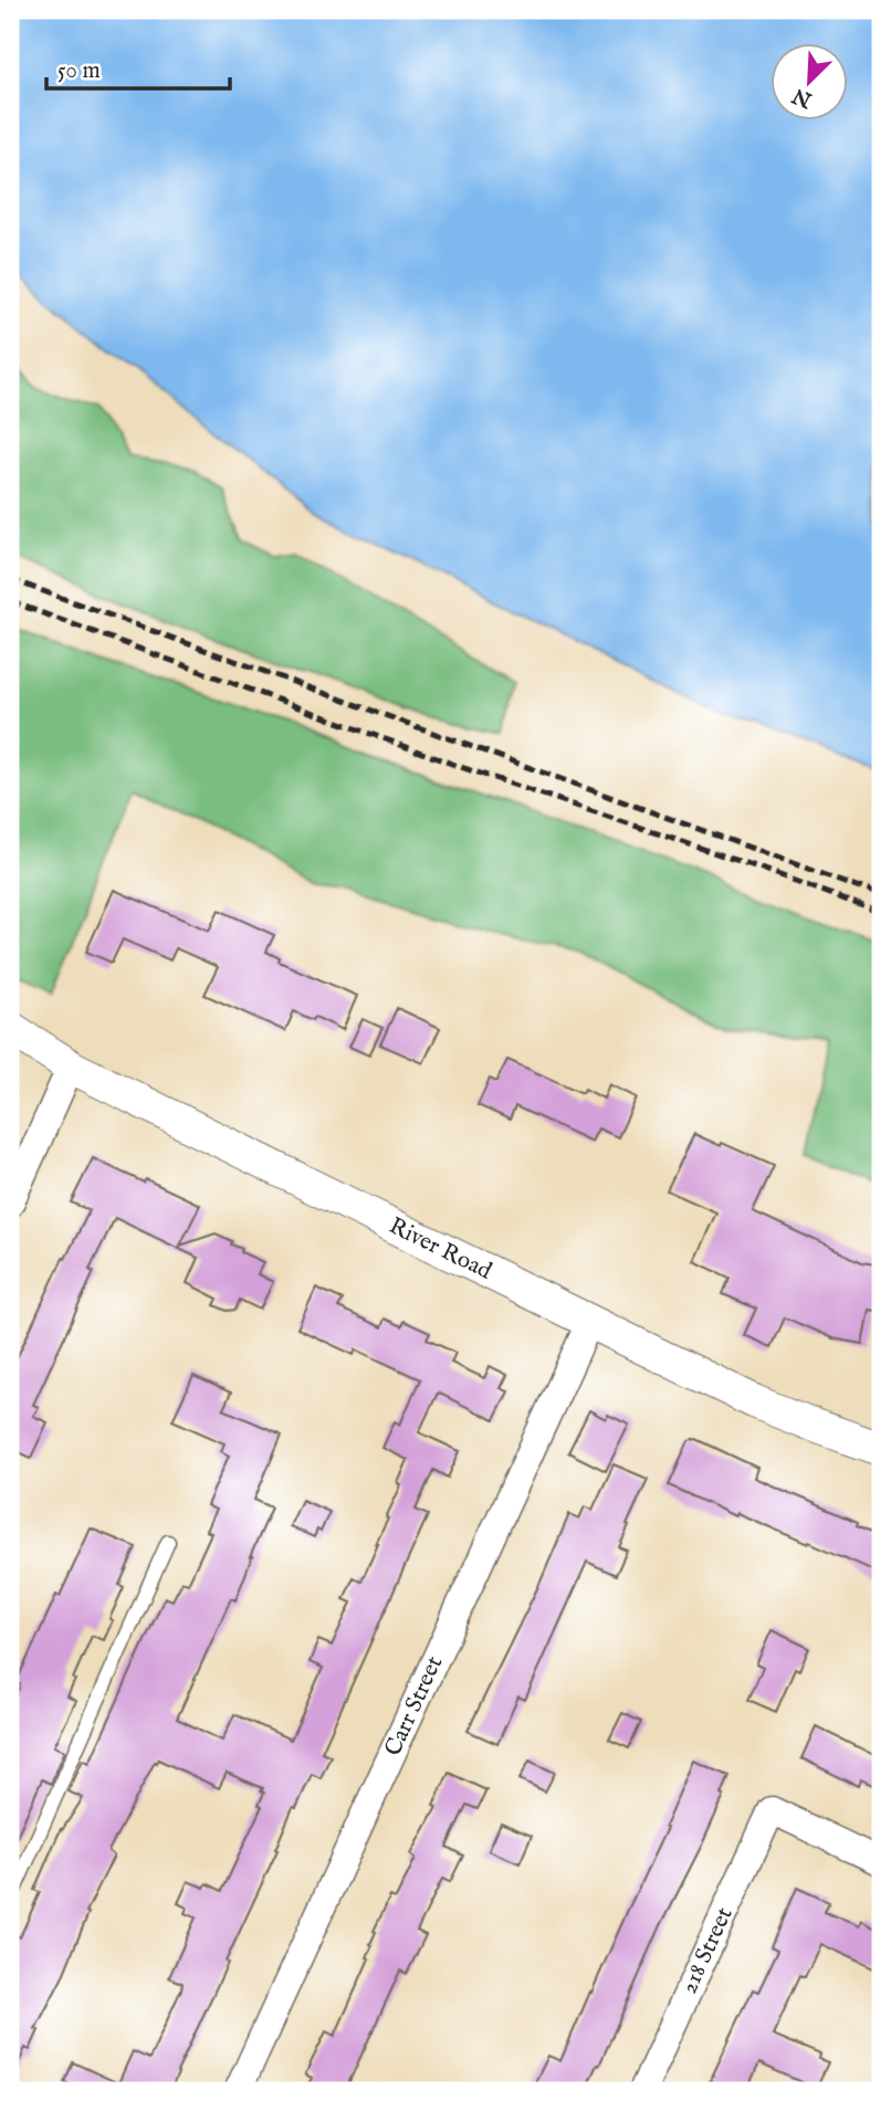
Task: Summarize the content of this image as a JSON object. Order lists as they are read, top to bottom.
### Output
{
  "streets": {
    "street": ["River Road", "Carr Street", "218 Street"]
  },
  "crossings": [
    ["River Road", "Carr Street"]
  ],
  "scale_bar": "50 m",
  "north": "bottom left"
}
